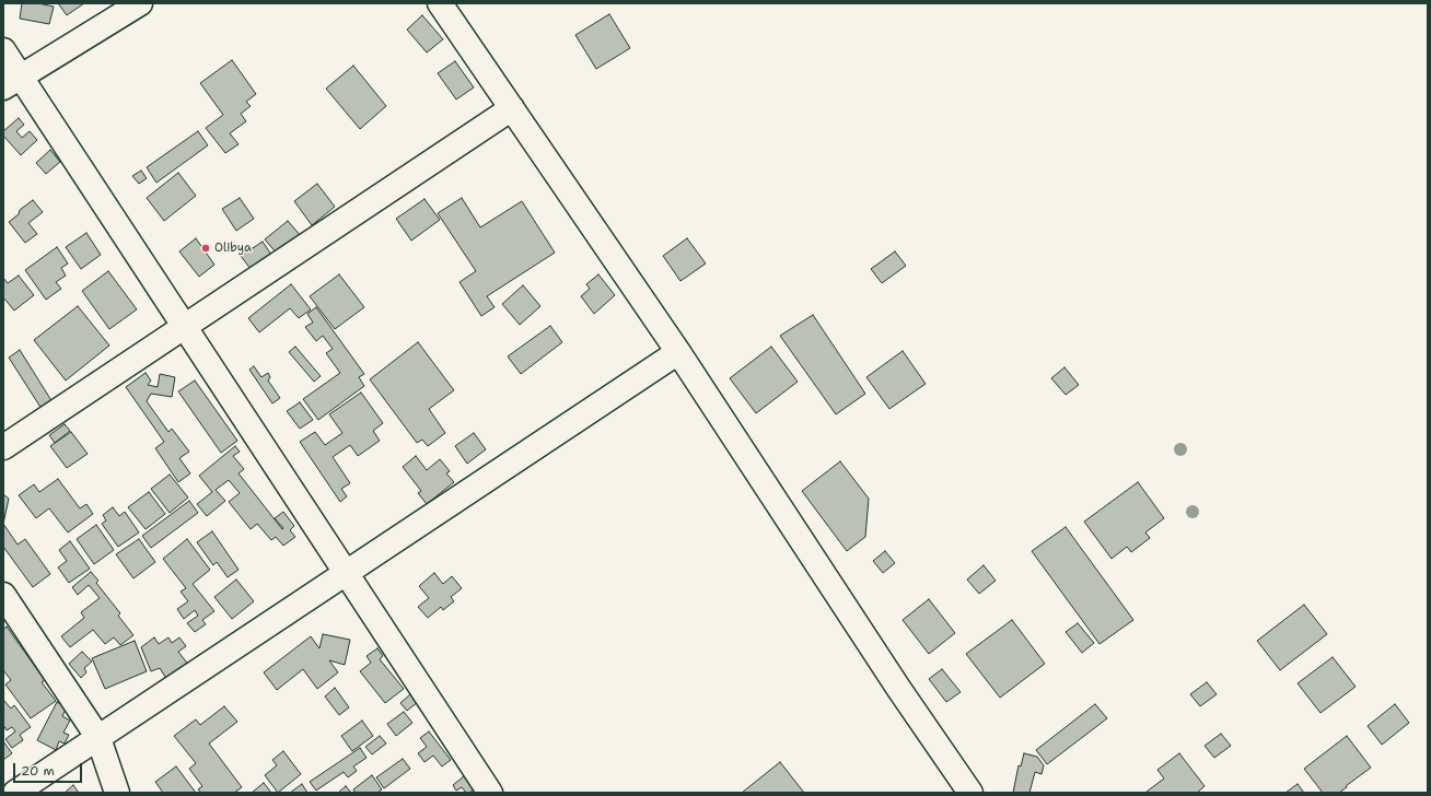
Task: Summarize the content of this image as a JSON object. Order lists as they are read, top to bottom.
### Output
{
  "places": ["Olibya"],
  "scale_bar": "20 m"
}
